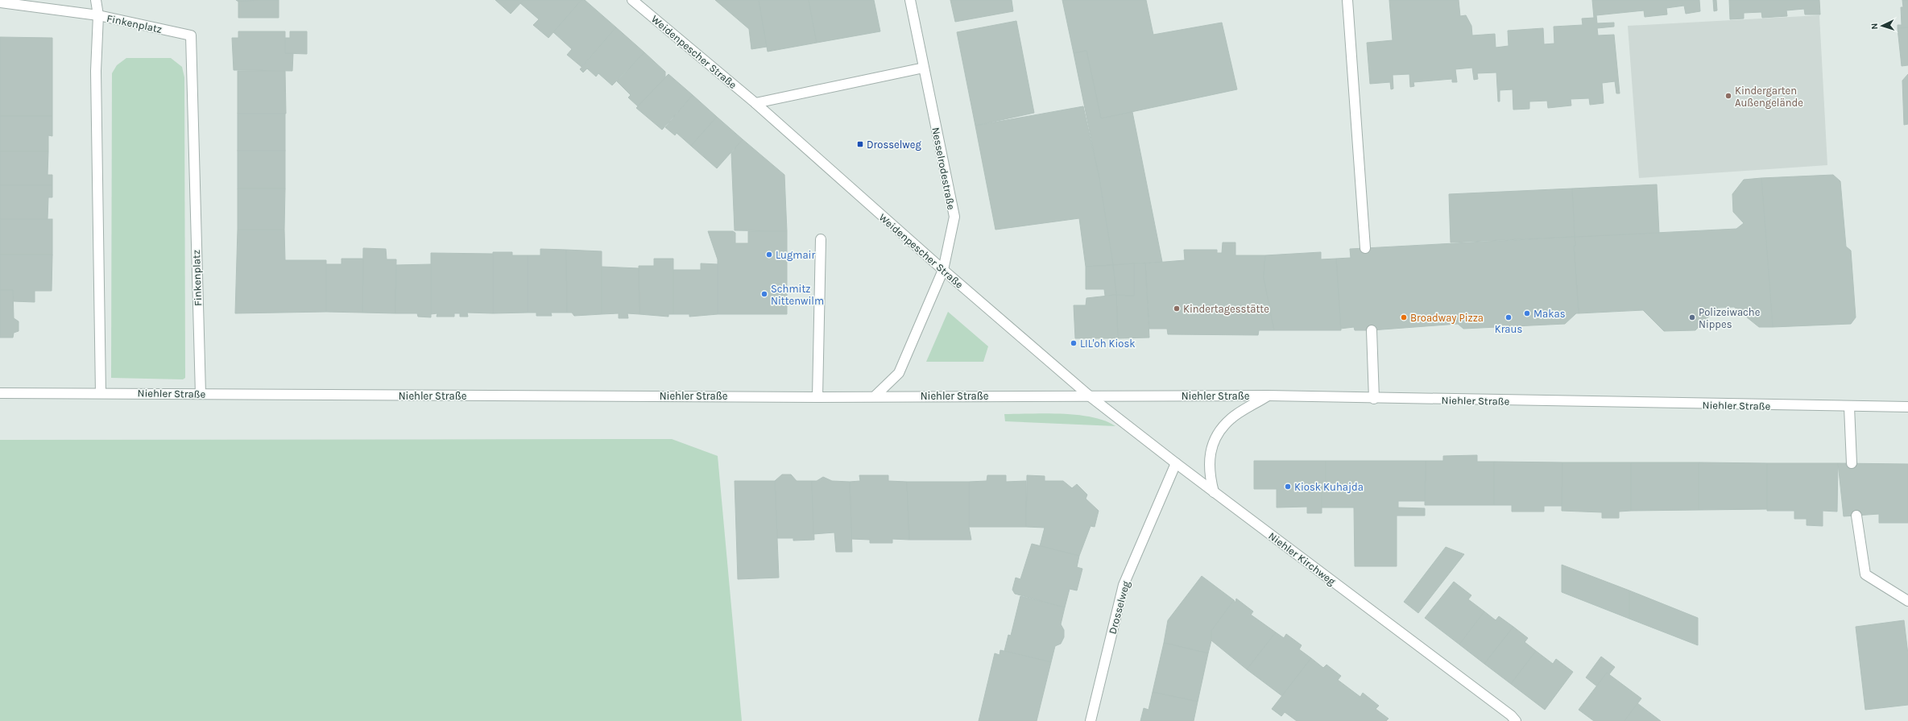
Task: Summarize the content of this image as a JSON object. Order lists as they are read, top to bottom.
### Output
{
  "streets": {
    "street": [
      "Finkenplatz",
      "Weidenpescher Straße",
      "Nesselrodestraße",
      "Niehler Straße",
      "Niehler Kirchweg",
      "Drosselweg"
    ]
  },
  "crossings": [
    ["Finkenplatz", "Niehler Straße"],
    ["Weidenpescher Straße", "Nesselrodestraße"],
    ["Weidenpescher Straße", "Niehler Straße"],
    ["Weidenpescher Straße", "Niehler Kirchweg"],
    ["Nesselrodestraße", "Niehler Straße"],
    ["Niehler Straße", "Niehler Kirchweg"],
    ["Niehler Kirchweg", "Drosselweg"]
  ],
  "places": {
    "other": [
      "Kindergarten Außengelände",
      "Lugmair",
      "Schmitz Nittenwilm",
      "Kindertagesstätte",
      "Makas",
      "Broadway Pizza",
      "Kraus",
      "Polizeiwache Nippes",
      "LIL'oh Kiosk",
      "Kiosk Kuhajda"
    ],
    "transit": ["Drosselweg"]
  },
  "north": "left"
}
